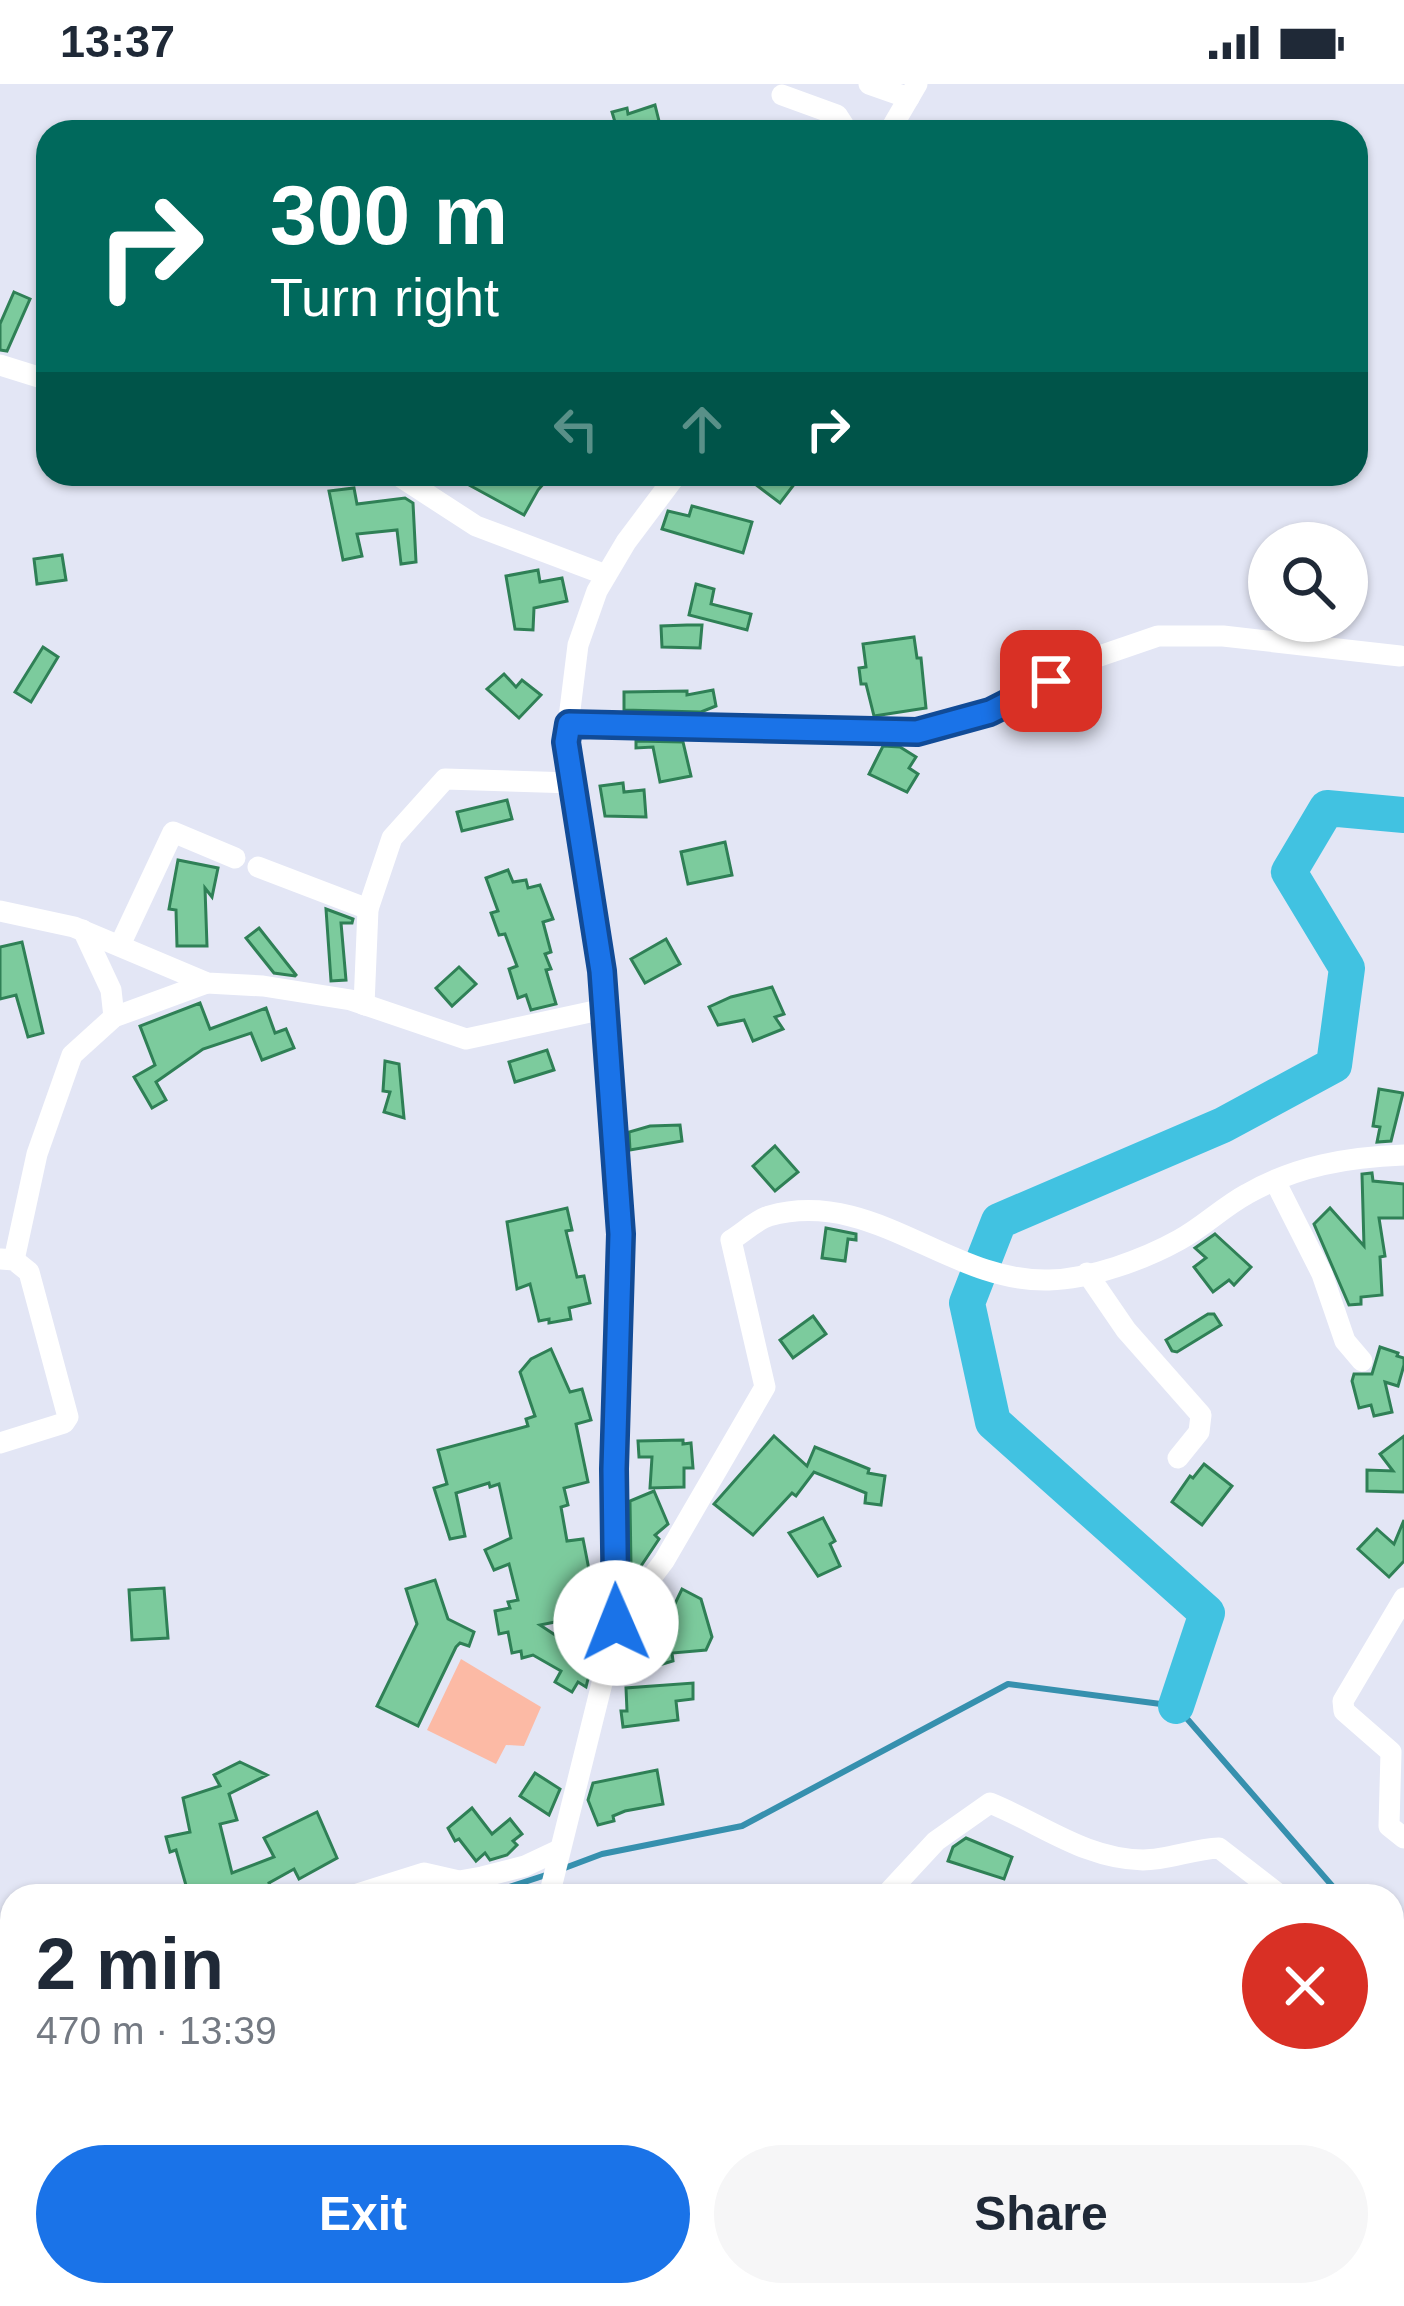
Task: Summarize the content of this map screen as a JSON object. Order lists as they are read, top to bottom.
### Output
{
  "page": {
    "status": "13:37",
    "turn": ["300 m", "Turn right"],
    "heading": ["2 min", "470 m · 13:39"],
    "buttons": ["Exit", "Share"]
  }
}
